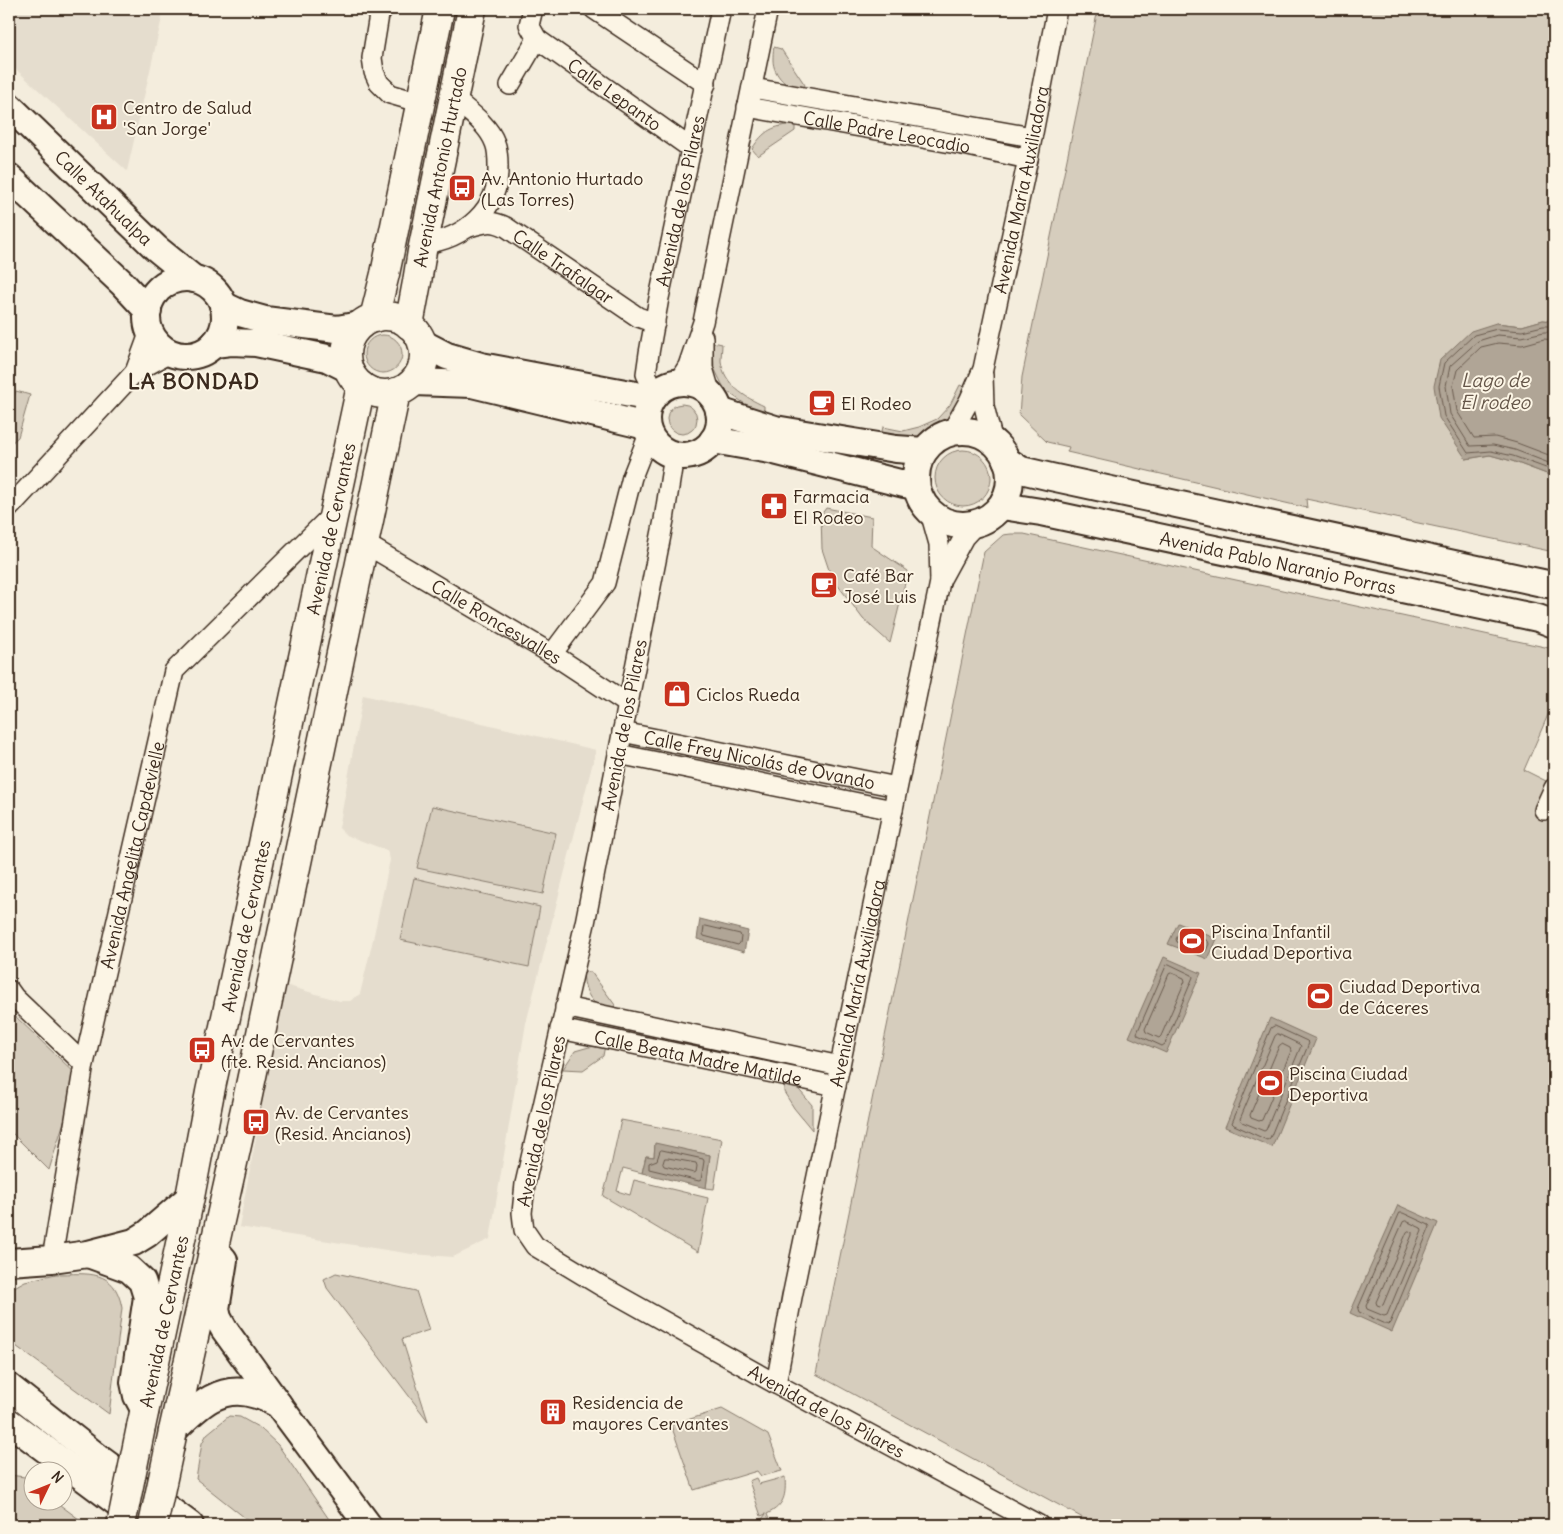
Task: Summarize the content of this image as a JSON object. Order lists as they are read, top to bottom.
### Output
{
  "streets": {
    "main road": [
      "Avenida Antonio Hurtado",
      "Calle Atahualpa",
      "Avenida de Cervantes",
      "Avenida Pablo Naranjo Porras"
    ],
    "street": [
      "Calle Lepanto",
      "Calle Padre Leocadio",
      "Avenida María Auxiliadora",
      "Avenida de los Pilares",
      "Calle Trafalgar",
      "Calle Roncesvalles",
      "Calle Frey Nicolás de Ovando",
      "Avenida Angelita Capdevielle",
      "Calle Beata Madre Matilde"
    ]
  },
  "crossings": [
    ["Calle Lepanto", "Avenida de los Pilares"],
    ["Calle Padre Leocadio", "Avenida María Auxiliadora"],
    ["Avenida Antonio Hurtado", "Avenida de Cervantes"],
    ["Avenida María Auxiliadora", "Avenida de los Pilares"],
    ["Avenida María Auxiliadora", "Avenida Pablo Naranjo Porras"],
    ["Avenida María Auxiliadora", "Calle Frey Nicolás de Ovando"],
    ["Avenida María Auxiliadora", "Calle Beata Madre Matilde"],
    ["Avenida de los Pilares", "Calle Trafalgar"],
    ["Avenida de los Pilares", "Calle Roncesvalles"],
    ["Avenida de los Pilares", "Calle Frey Nicolás de Ovando"],
    ["Avenida de los Pilares", "Calle Beata Madre Matilde"],
    ["Avenida de Cervantes", "Calle Roncesvalles"],
    ["Avenida de Cervantes", "Avenida Angelita Capdevielle"]
  ],
  "districts": ["LA BONDAD"],
  "water": ["Lago de El rodeo"],
  "places": {
    "hospital": ["Centro de Salud 'San Jorge'"],
    "bus stop": ["Av. Antonio Hurtado (Las Torres)", "Av. de Cervantes (fte. Resid. Ancianos)", "Av. de Cervantes (Resid. Ancianos)"],
    "cafe": ["El Rodeo", "Café Bar José Luis"],
    "pharmacy": ["Farmacia El Rodeo"],
    "shop": ["Ciclos Rueda"],
    "sports": ["Piscina Infantil Ciudad Deportiva", "Ciudad Deportiva de Cáceres", "Piscina Ciudad Deportiva"],
    "building": ["Residencia de mayores Cervantes"]
  },
  "north": "top right"
}
